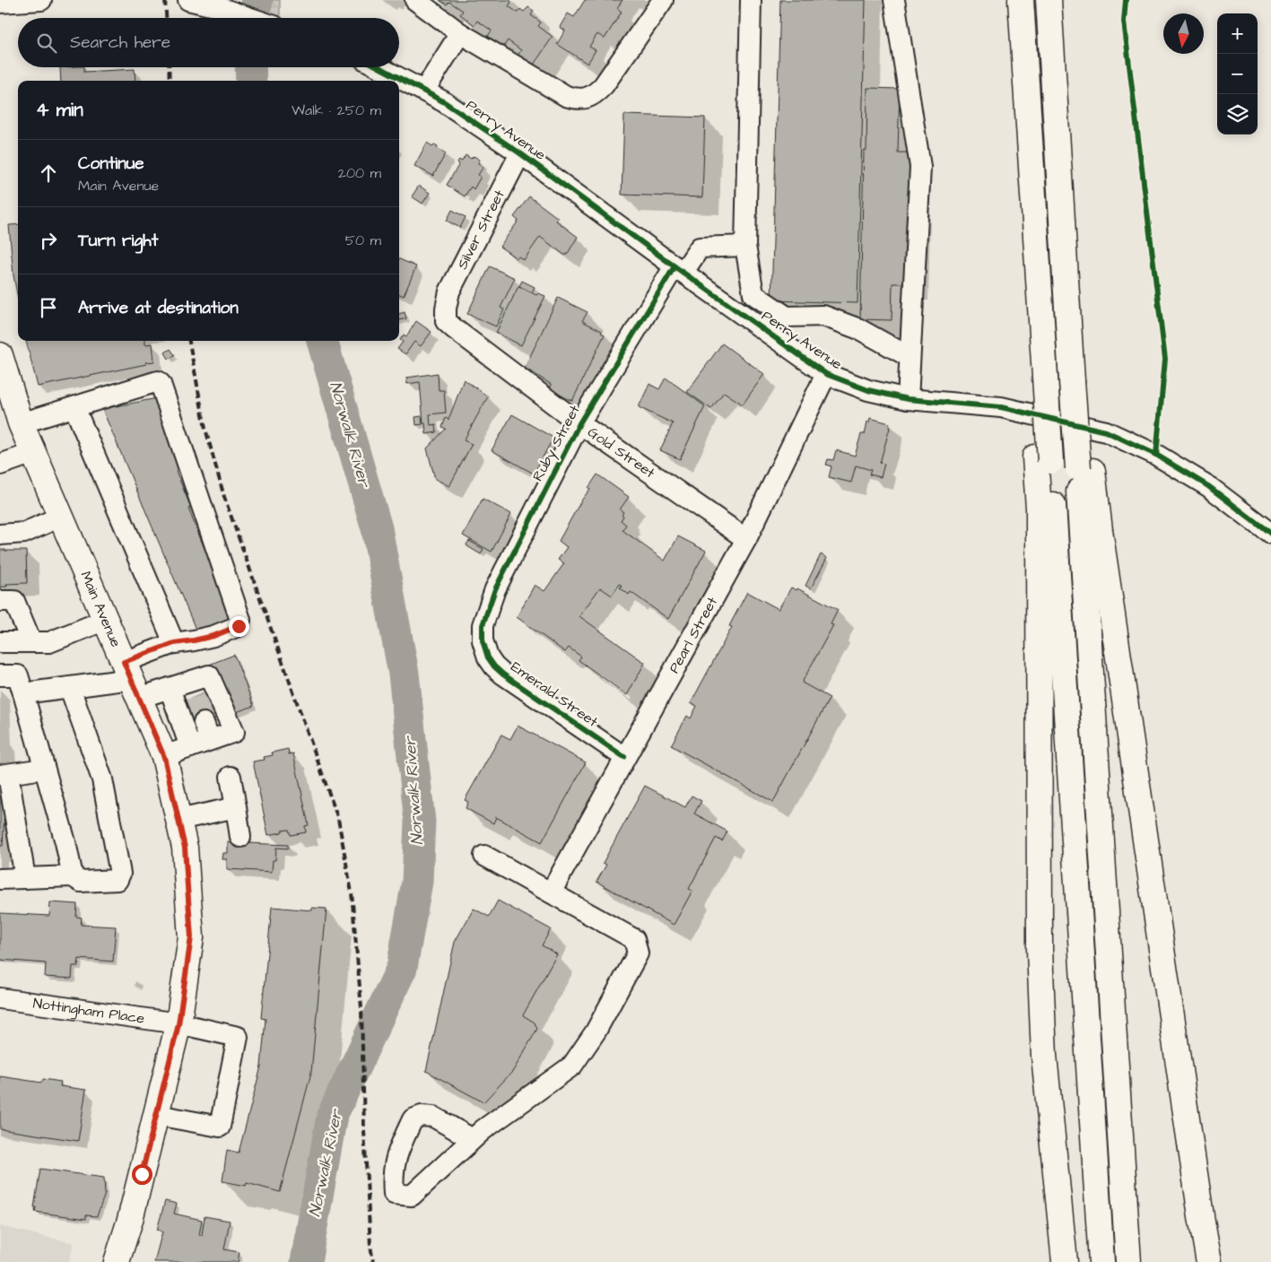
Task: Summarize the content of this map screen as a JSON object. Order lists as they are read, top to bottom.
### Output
{
  "streets": {
    "main road": ["Main Avenue"],
    "street": [
      "Perry Avenue",
      "Silver Street",
      "Ruby Street",
      "Gold Street",
      "Pearl Street",
      "Emerald Street",
      "Nottingham Place"
    ]
  },
  "crossings": [
    ["Perry Avenue", "Silver Street"],
    ["Perry Avenue", "Ruby Street"],
    ["Perry Avenue", "Pearl Street"],
    ["Silver Street", "Gold Street"],
    ["Ruby Street", "Gold Street"],
    ["Ruby Street", "Emerald Street"],
    ["Gold Street", "Pearl Street"],
    ["Main Avenue", "Nottingham Place"],
    ["Pearl Street", "Emerald Street"]
  ],
  "water": ["Norwalk River"],
  "north": "bottom",
  "page": {
    "map_buttons": ["+", "−"],
    "search": "Search here",
    "heading": ["4 min", "Walk · 250 m"],
    "list": [
      ["Continue", "Main Avenue", "200 m"],
      ["Turn right", "50 m"],
      "Arrive at destination"
    ]
  }
}
